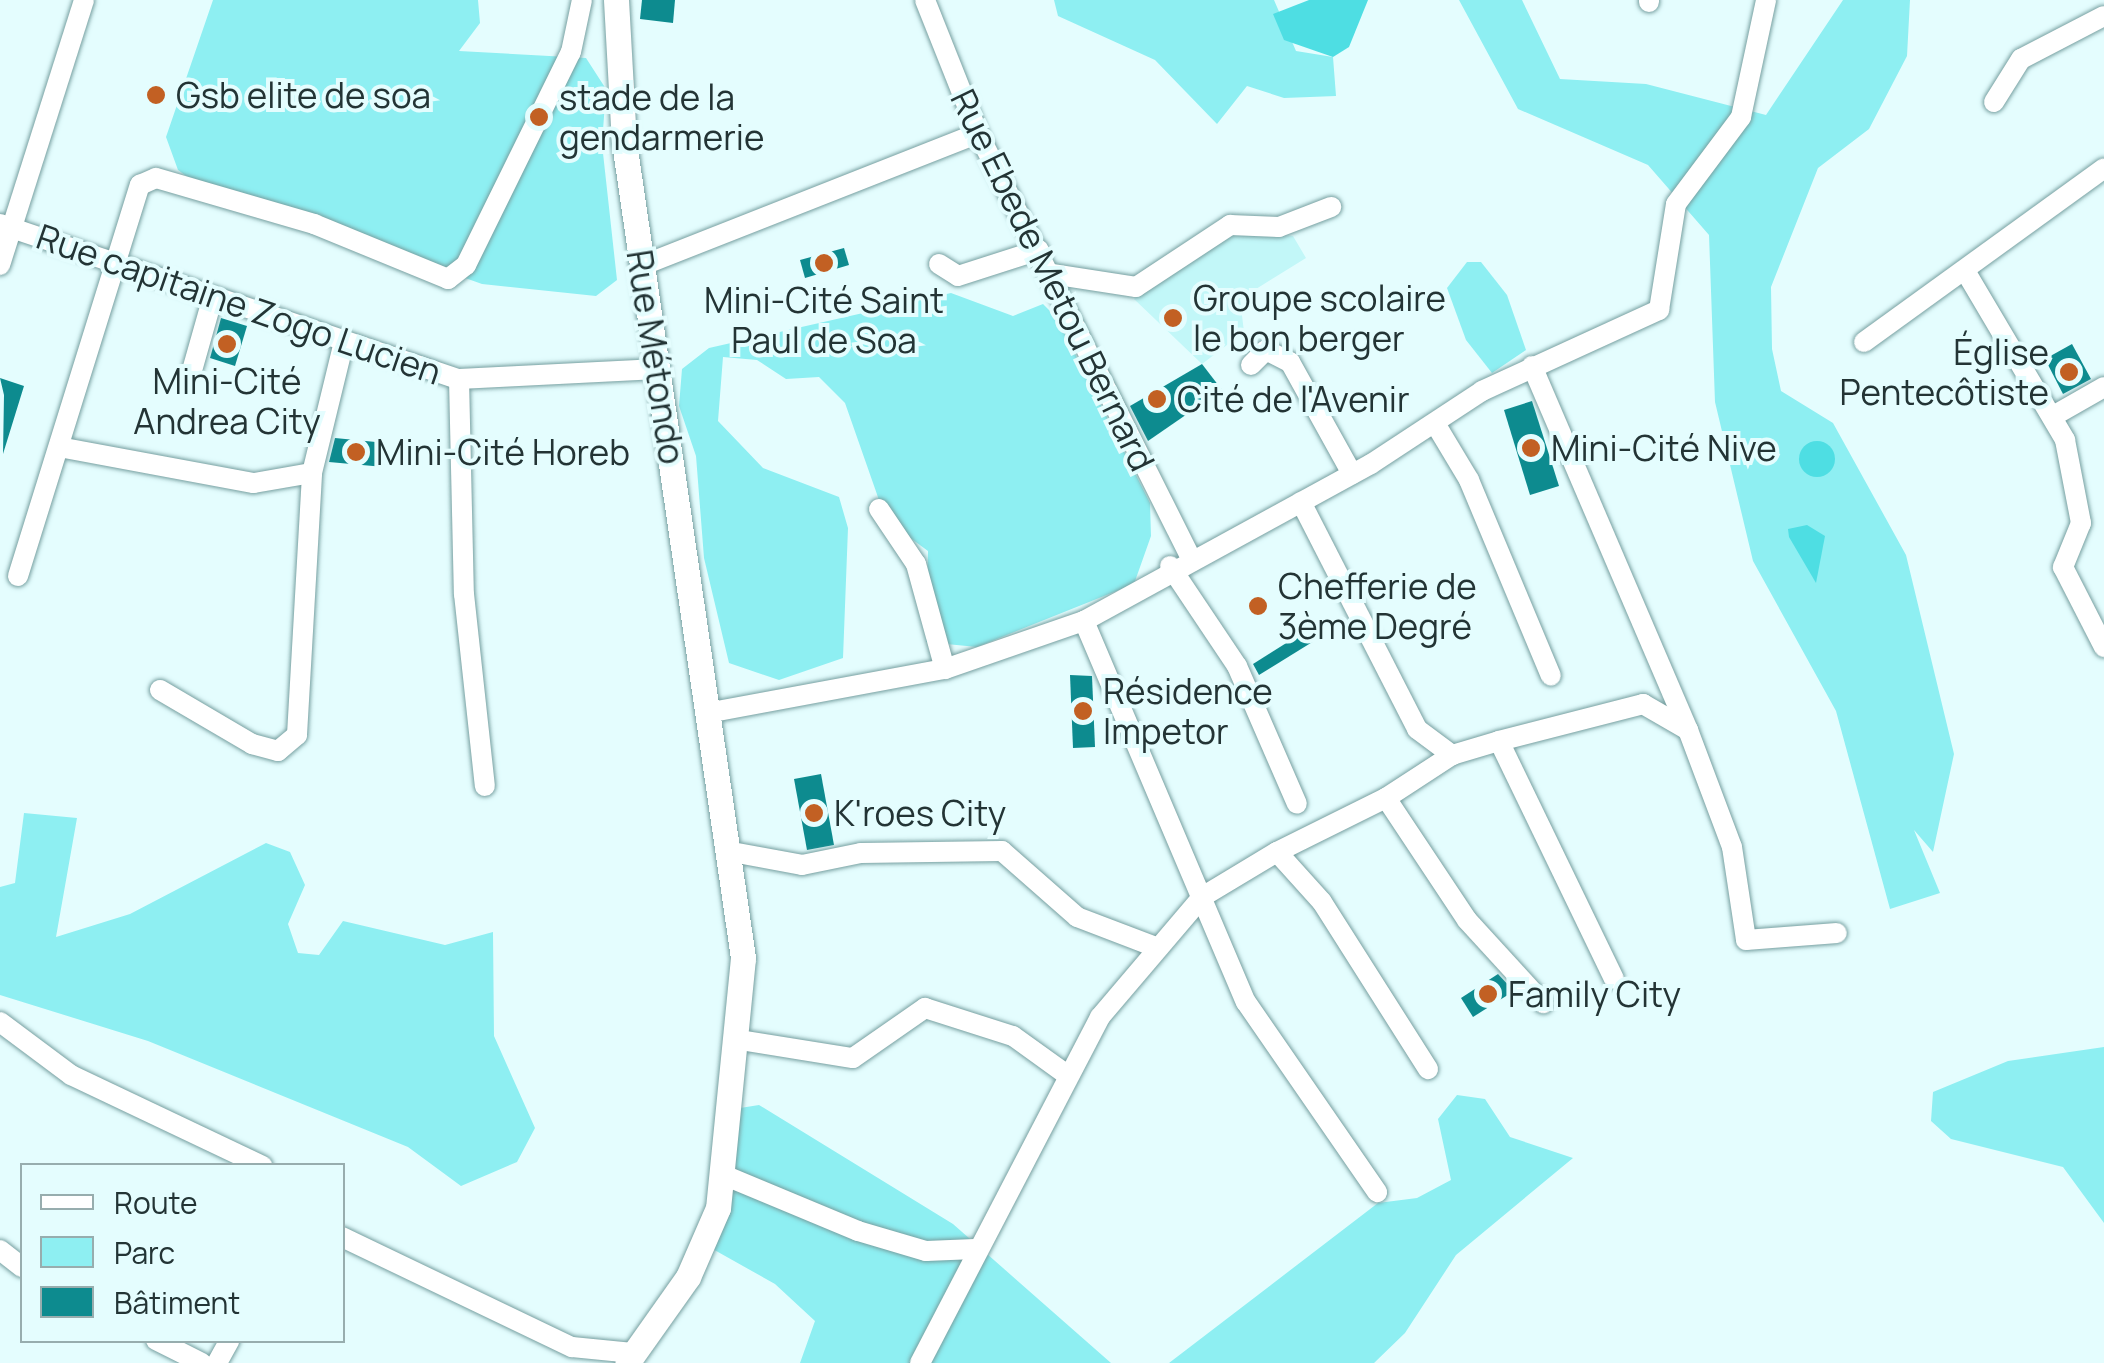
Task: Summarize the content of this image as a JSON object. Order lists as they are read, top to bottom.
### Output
{
  "streets": {
    "street": ["Rue Ebede Metou Bernard", "Rue capitaine Zogo Lucien", "Rue Métondo"]
  },
  "crossings": [
    ["Rue capitaine Zogo Lucien", "Rue Métondo"]
  ],
  "places": [
    "Gsb elite de soa",
    "stade de la gendarmerie",
    "Mini-Cité Saint Paul de Soa",
    "Groupe scolaire le bon berger",
    "Mini-Cité Andrea City",
    "Église Pentecôtiste",
    "Cité de l'Avenir",
    "Mini-Cité Nive",
    "Mini-Cité Horeb",
    "Chefferie de 3ème Degré",
    "Résidence Impetor",
    "K'roes City",
    "Family City"
  ],
  "legend": ["Route", "Parc", "Bâtiment"]
}
